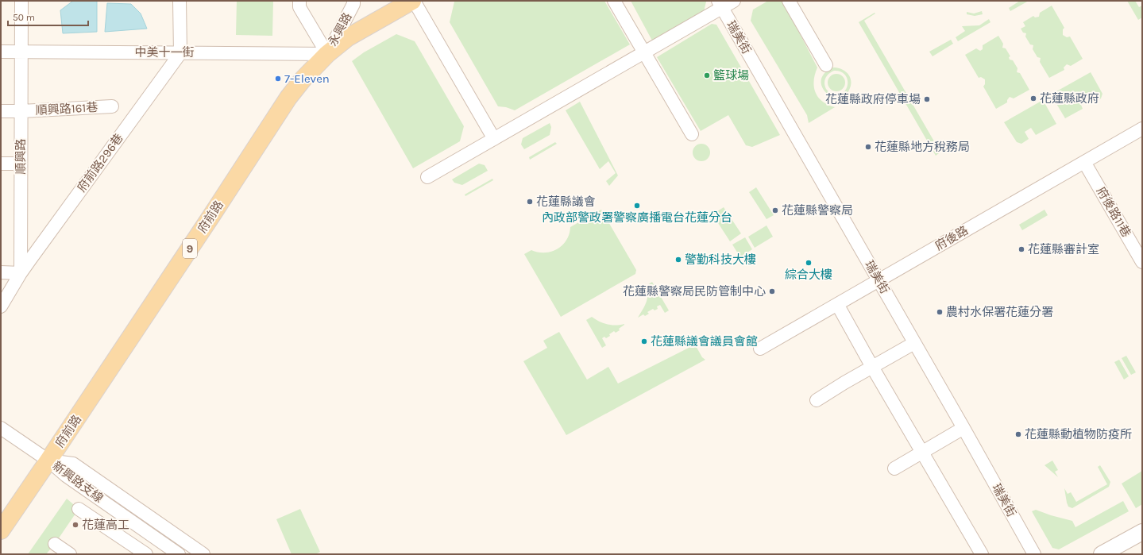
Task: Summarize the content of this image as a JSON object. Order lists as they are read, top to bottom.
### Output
{
  "streets": {
    "main road": ["府前路", "9"],
    "street": [
      "永興路",
      "瑞美街",
      "中美十一街",
      "順興路161巷",
      "順興路",
      "府前路296巷",
      "府後路11巷",
      "府後路",
      "新興路支線"
    ]
  },
  "crossings": [
    ["永興路", "中美十一街"],
    ["永興路", "府前路"],
    ["瑞美街", "府後路"],
    ["中美十一街", "順興路"],
    ["中美十一街", "府前路296巷"],
    ["中美十一街", "府前路"],
    ["順興路161巷", "順興路"],
    ["順興路", "府前路296巷"],
    ["府後路11巷", "府後路"],
    ["府前路", "新興路支線"]
  ],
  "places": [
    "籃球場",
    "7-Eleven",
    "花蓮縣政府",
    "花蓮縣政府停車場",
    "花蓮縣地方稅務局",
    "花蓮縣議會",
    "內政部警政署警察廣播電台花蓮分台",
    "花蓮縣警察局",
    "花蓮縣審計室",
    "警勤科技大樓",
    "綜合大樓",
    "花蓮縣警察局民防管制中心",
    "農村水保署花蓮分署",
    "花蓮縣議會議員會館",
    "花蓮縣動植物防疫所",
    "花蓮高工"
  ],
  "scale_bar": "50 m"
}
